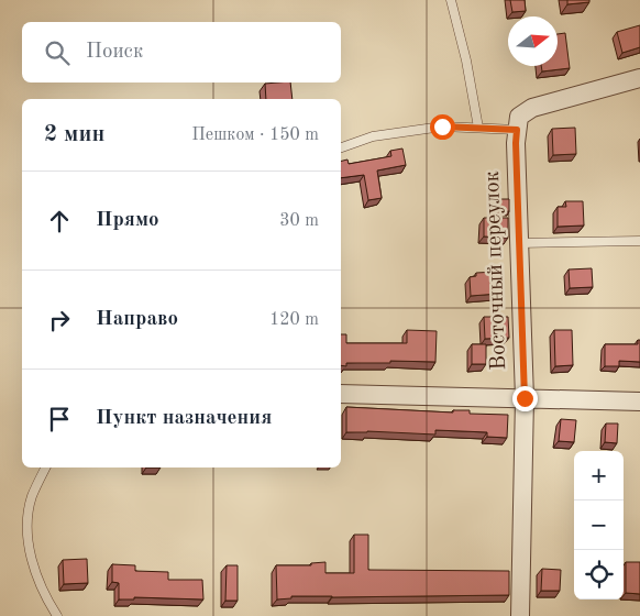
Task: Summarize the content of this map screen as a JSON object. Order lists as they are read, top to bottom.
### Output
{
  "streets": {
    "street": ["Восточный переулок"]
  },
  "north": "right",
  "page": {
    "search": "Поиск",
    "heading": ["2 мин", "Пешком · 150 m"],
    "list": [
      ["Прямо", "30 m"],
      ["Направо", "120 m"],
      "Пункт назначения"
    ],
    "map_buttons": ["+", "−"]
  }
}
